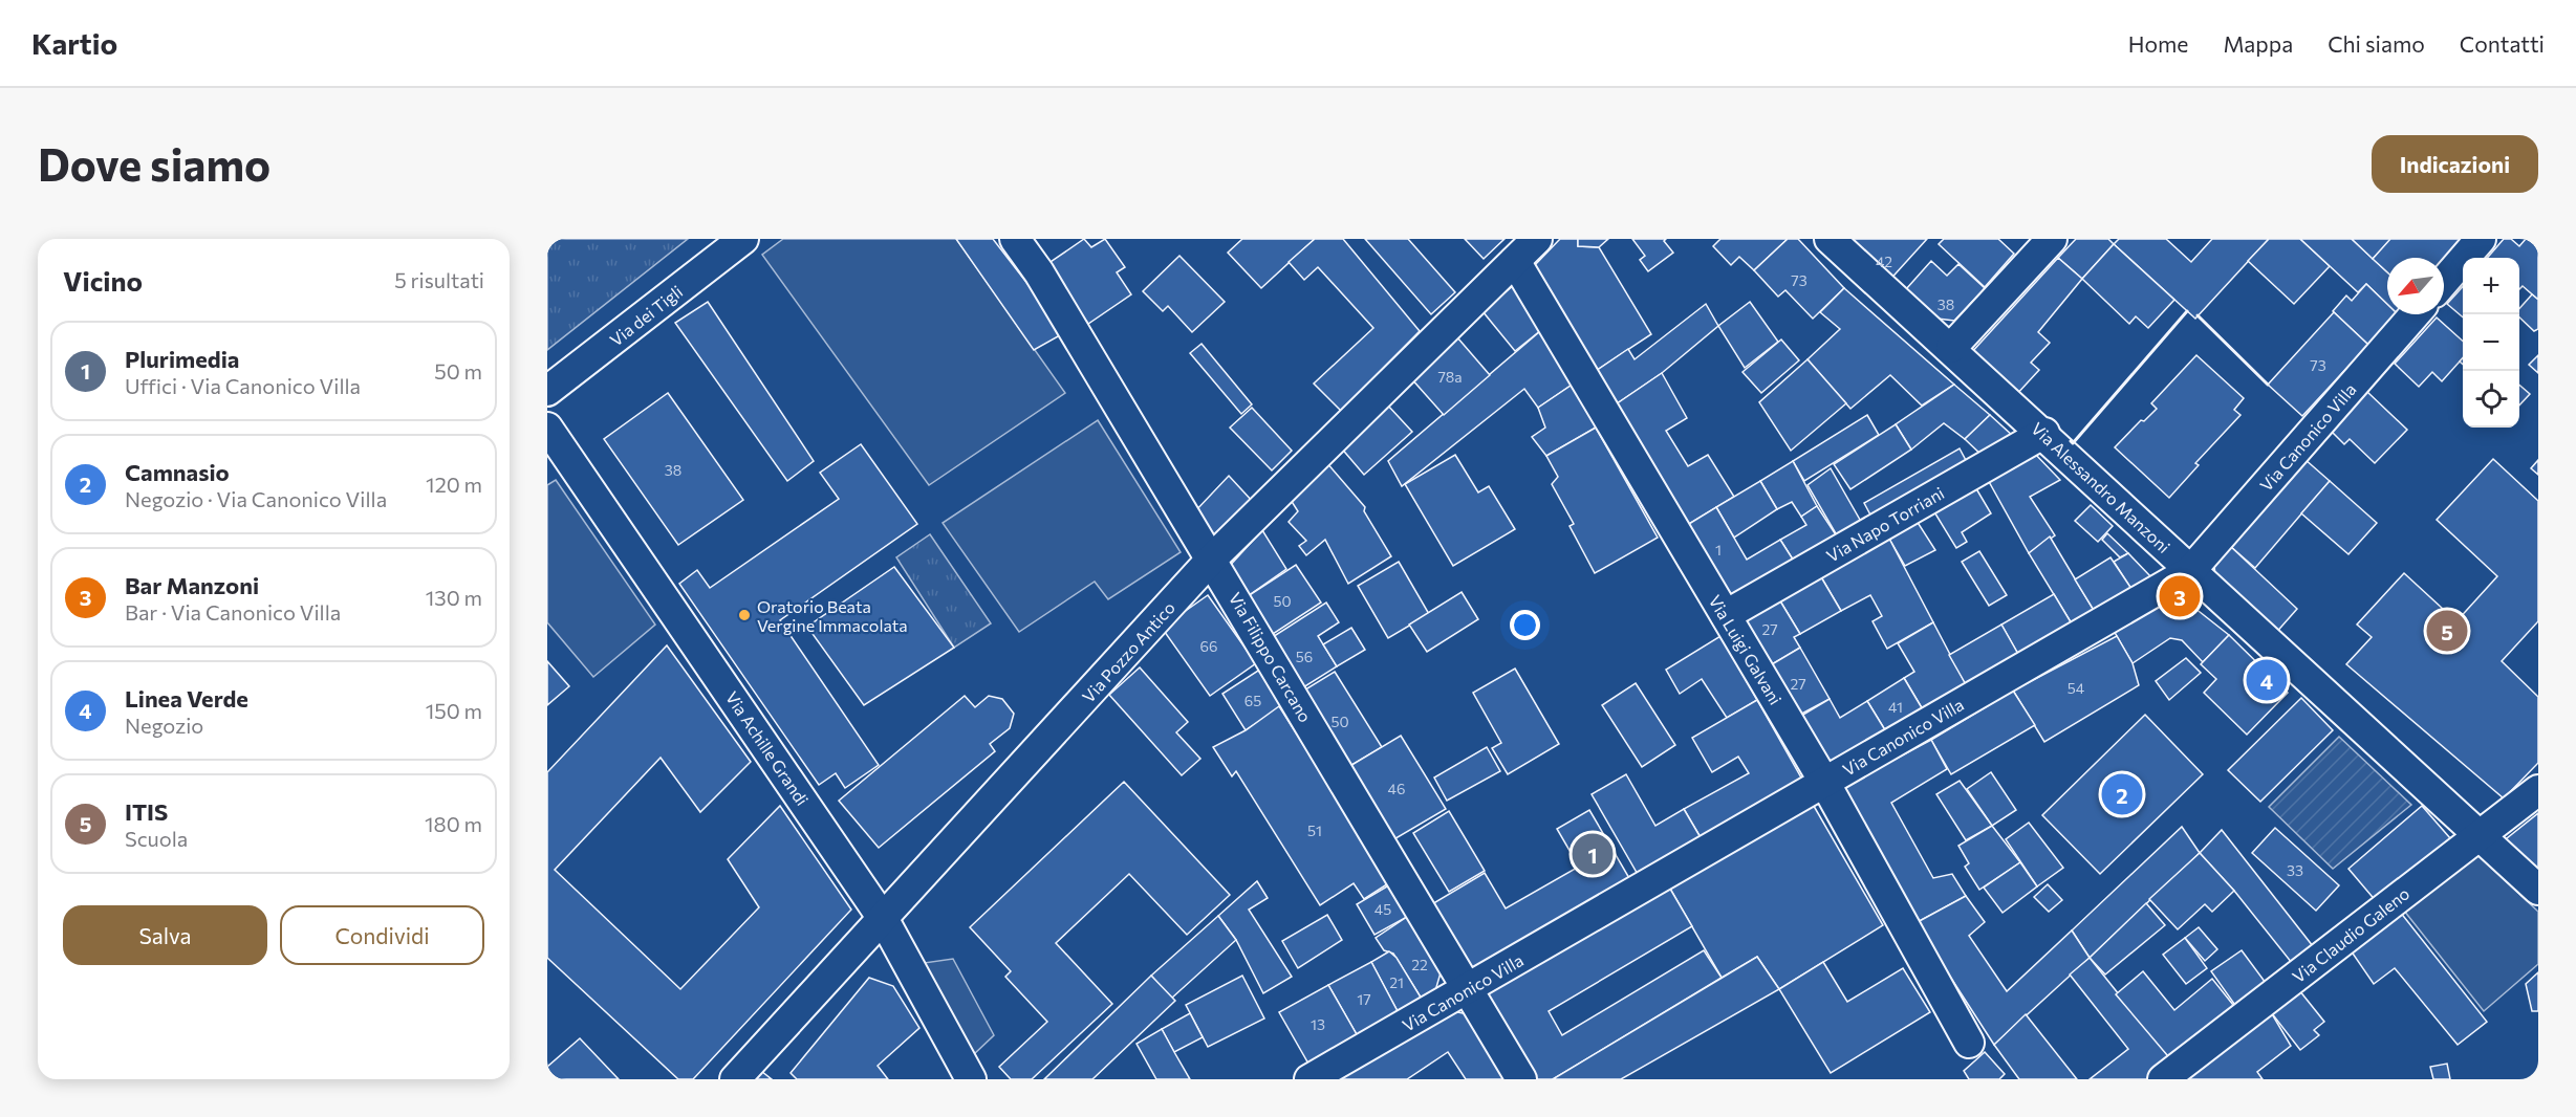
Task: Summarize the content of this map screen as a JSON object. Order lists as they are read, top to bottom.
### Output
{
  "streets": {
    "street": [
      "Via dei Tigli",
      "Via Canonico Villa",
      "Via Alessandro Manzoni",
      "Via Napo Torriani",
      "Via Luigi Galvani",
      "Via Pozzo Antico",
      "Via Filippo Carcano",
      "Via Achille Grandi",
      "Via Claudio Galeno"
    ]
  },
  "crossings": [
    ["Via Canonico Villa", "Via Alessandro Manzoni"],
    ["Via Canonico Villa", "Via Luigi Galvani"],
    ["Via Canonico Villa", "Via Filippo Carcano"],
    ["Via Alessandro Manzoni", "Via Napo Torriani"],
    ["Via Alessandro Manzoni", "Via Claudio Galeno"],
    ["Via Napo Torriani", "Via Luigi Galvani"],
    ["Via Luigi Galvani", "Via Pozzo Antico"],
    ["Via Pozzo Antico", "Via Filippo Carcano"],
    ["Via Pozzo Antico", "Via Achille Grandi"]
  ],
  "places": ["Oratorio Beata Vergine Immacolata"],
  "house_numbers": [
    "42",
    "73",
    "38",
    "73",
    "78a",
    "38",
    "1",
    "50",
    "27",
    "66",
    "56",
    "27",
    "54",
    "65",
    "41",
    "50",
    "46",
    "51",
    "33",
    "45",
    "22",
    "21",
    "17",
    "13"
  ],
  "north": "bottom left",
  "page": {
    "header": "Kartio",
    "nav": [
      "Home",
      "Mappa",
      "Chi siamo",
      "Contatti"
    ],
    "buttons": [
      "Indicazioni",
      ["Salva", "Condividi"]
    ],
    "title": "Dove siamo",
    "heading": ["Vicino", "5 risultati"],
    "map_buttons": ["+", "−"],
    "list": [
      {
        "mark": "1",
        "name": "Plurimedia",
        "note": "Uffici · Via Canonico Villa",
        "value": "50 m"
      },
      {
        "mark": "2",
        "name": "Camnasio",
        "note": "Negozio · Via Canonico Villa",
        "value": "120 m"
      },
      {
        "mark": "3",
        "name": "Bar Manzoni",
        "note": "Bar · Via Canonico Villa",
        "value": "130 m"
      },
      {
        "mark": "4",
        "name": "Linea Verde",
        "note": "Negozio",
        "value": "150 m"
      },
      {
        "mark": "5",
        "name": "ITIS",
        "note": "Scuola",
        "value": "180 m"
      }
    ],
    "pins": [
      "3",
      "5",
      "4",
      "2",
      "1"
    ]
  }
}
